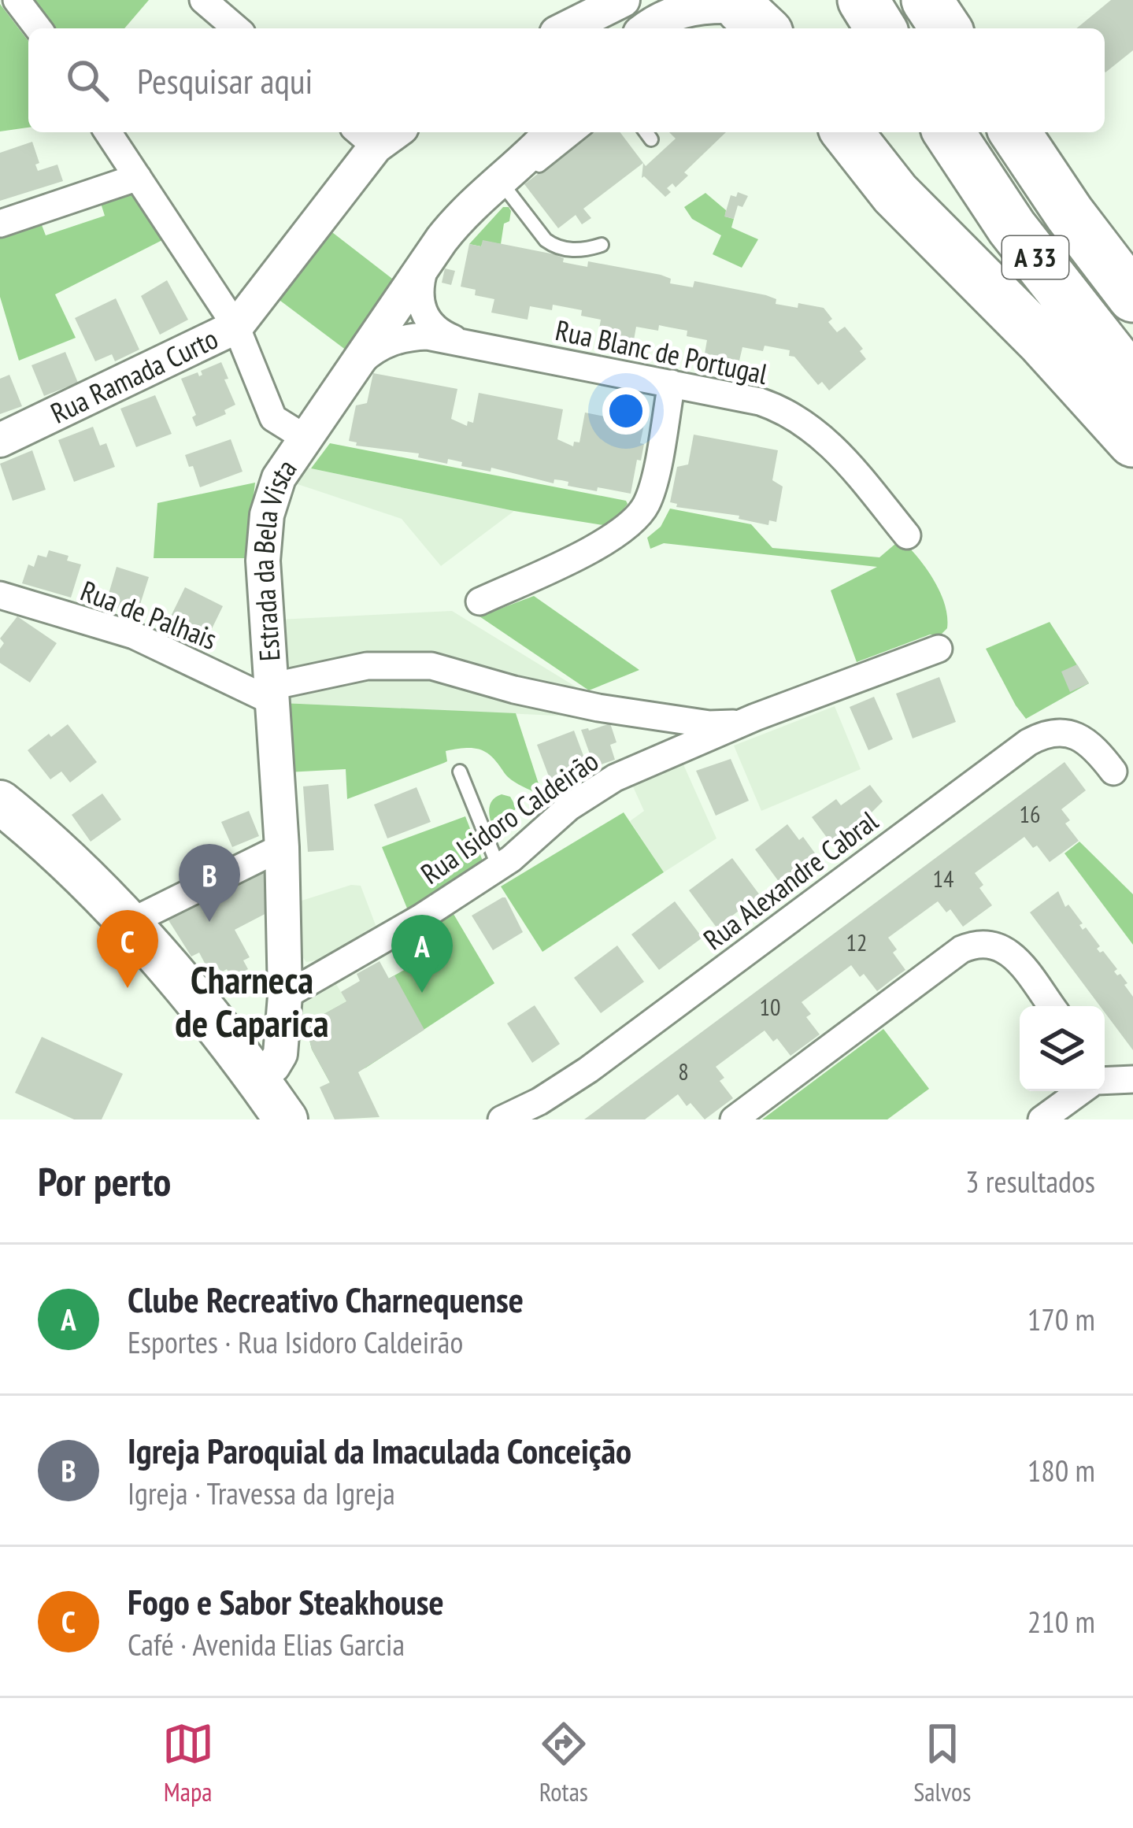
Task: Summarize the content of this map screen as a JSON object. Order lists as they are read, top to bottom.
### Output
{
  "streets": {
    "highway": ["A 33"],
    "street": [
      "Rua Blanc de Portugal",
      "Rua Ramada Curto",
      "Estrada da Bela Vista",
      "Rua de Palhais",
      "Rua Isidoro Caldeirão",
      "Rua Alexandre Cabral"
    ]
  },
  "crossings": [
    ["Rua Blanc de Portugal", "Estrada da Bela Vista"],
    ["Estrada da Bela Vista", "Rua de Palhais"],
    ["Estrada da Bela Vista", "Rua Isidoro Caldeirão"]
  ],
  "districts": ["Charneca de Caparica"],
  "house_numbers": [
    "16",
    "14",
    "12",
    "10",
    "8"
  ],
  "page": {
    "search": "Pesquisar aqui",
    "pins": ["B", "C", "A"],
    "heading": ["Por perto", "3 resultados"],
    "list": [
      {
        "mark": "A",
        "name": "Clube Recreativo Charnequense",
        "note": "Esportes · Rua Isidoro Caldeirão",
        "value": "170 m"
      },
      {
        "mark": "B",
        "name": "Igreja Paroquial da Imaculada Conceição",
        "note": "Igreja · Travessa da Igreja",
        "value": "180 m"
      },
      {
        "mark": "C",
        "name": "Fogo e Sabor Steakhouse",
        "note": "Café · Avenida Elias Garcia",
        "value": "210 m"
      }
    ],
    "nav": ["Mapa", "Rotas", "Salvos"]
  }
}
